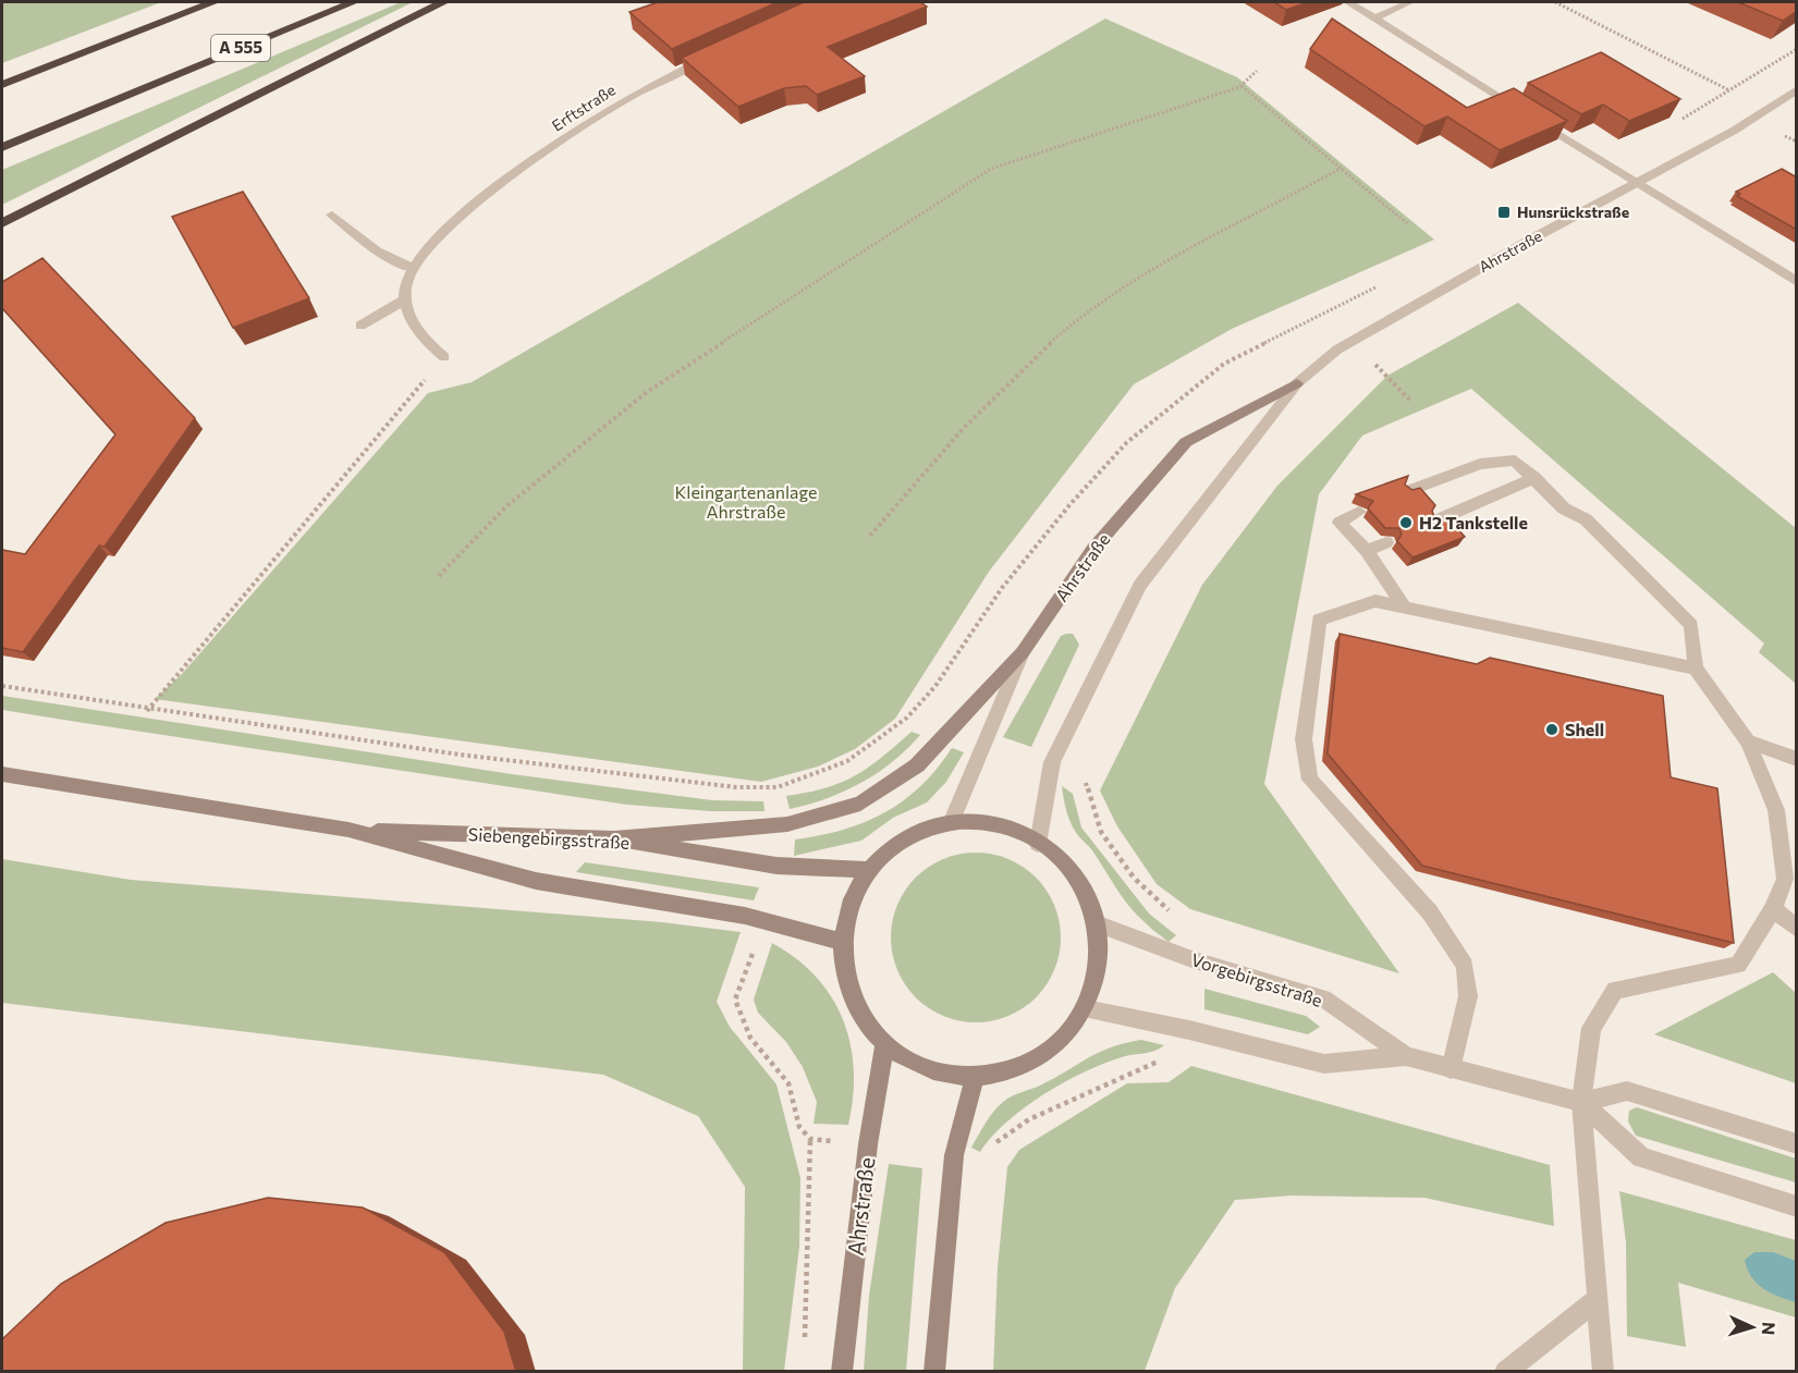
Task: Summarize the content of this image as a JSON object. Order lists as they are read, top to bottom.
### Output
{
  "streets": {
    "highway": ["A 555"],
    "main road": ["Ahrstraße", "Siebengebirgsstraße"],
    "street": ["Erftstraße", "Vorgebirgsstraße"]
  },
  "parks": ["Kleingartenanlage Ahrstraße"],
  "places": {
    "transit": ["Hunsrückstraße"],
    "other": ["H2 Tankstelle", "Shell"]
  },
  "north": "right"
}
